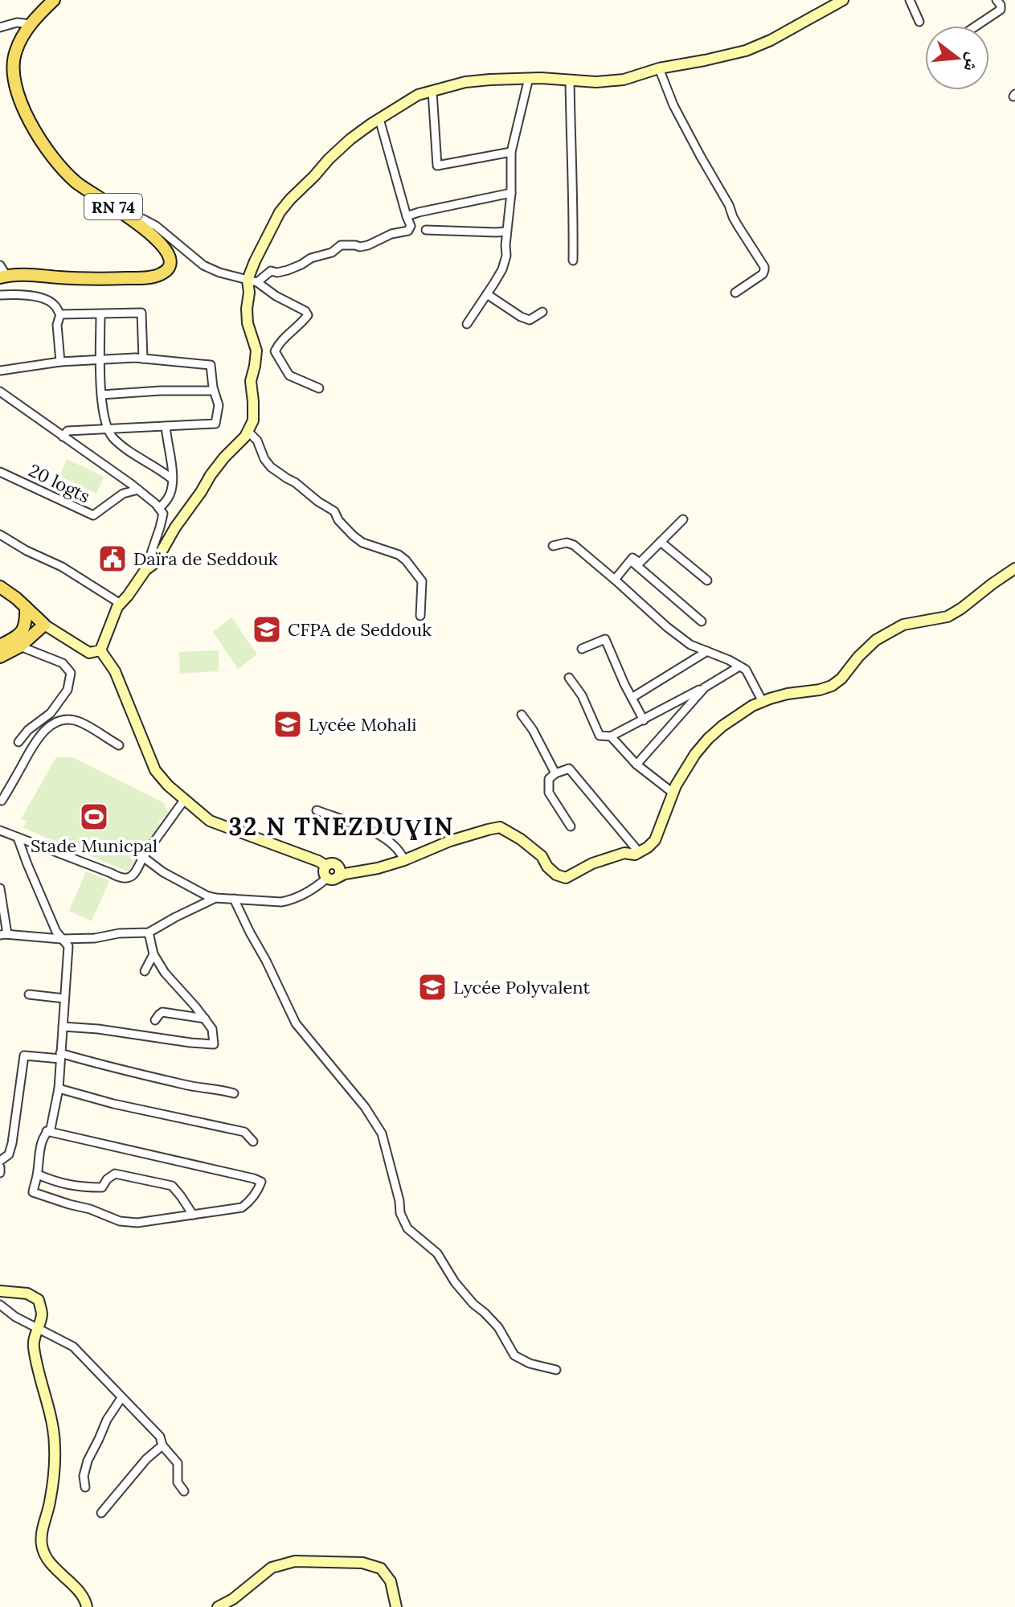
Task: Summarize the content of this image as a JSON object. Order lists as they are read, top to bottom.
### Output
{
  "streets": {
    "main road": ["RN 74"],
    "street": ["20 logts"]
  },
  "districts": ["32 N TNEZDUƔIN"],
  "places": {
    "public building": ["Daïra de Seddouk"],
    "school or university": ["CFPA de Seddouk", "Lycée Mohali", "Lycée Polyvalent"],
    "sports": ["Stade Municpal"]
  },
  "north": "right"
}
